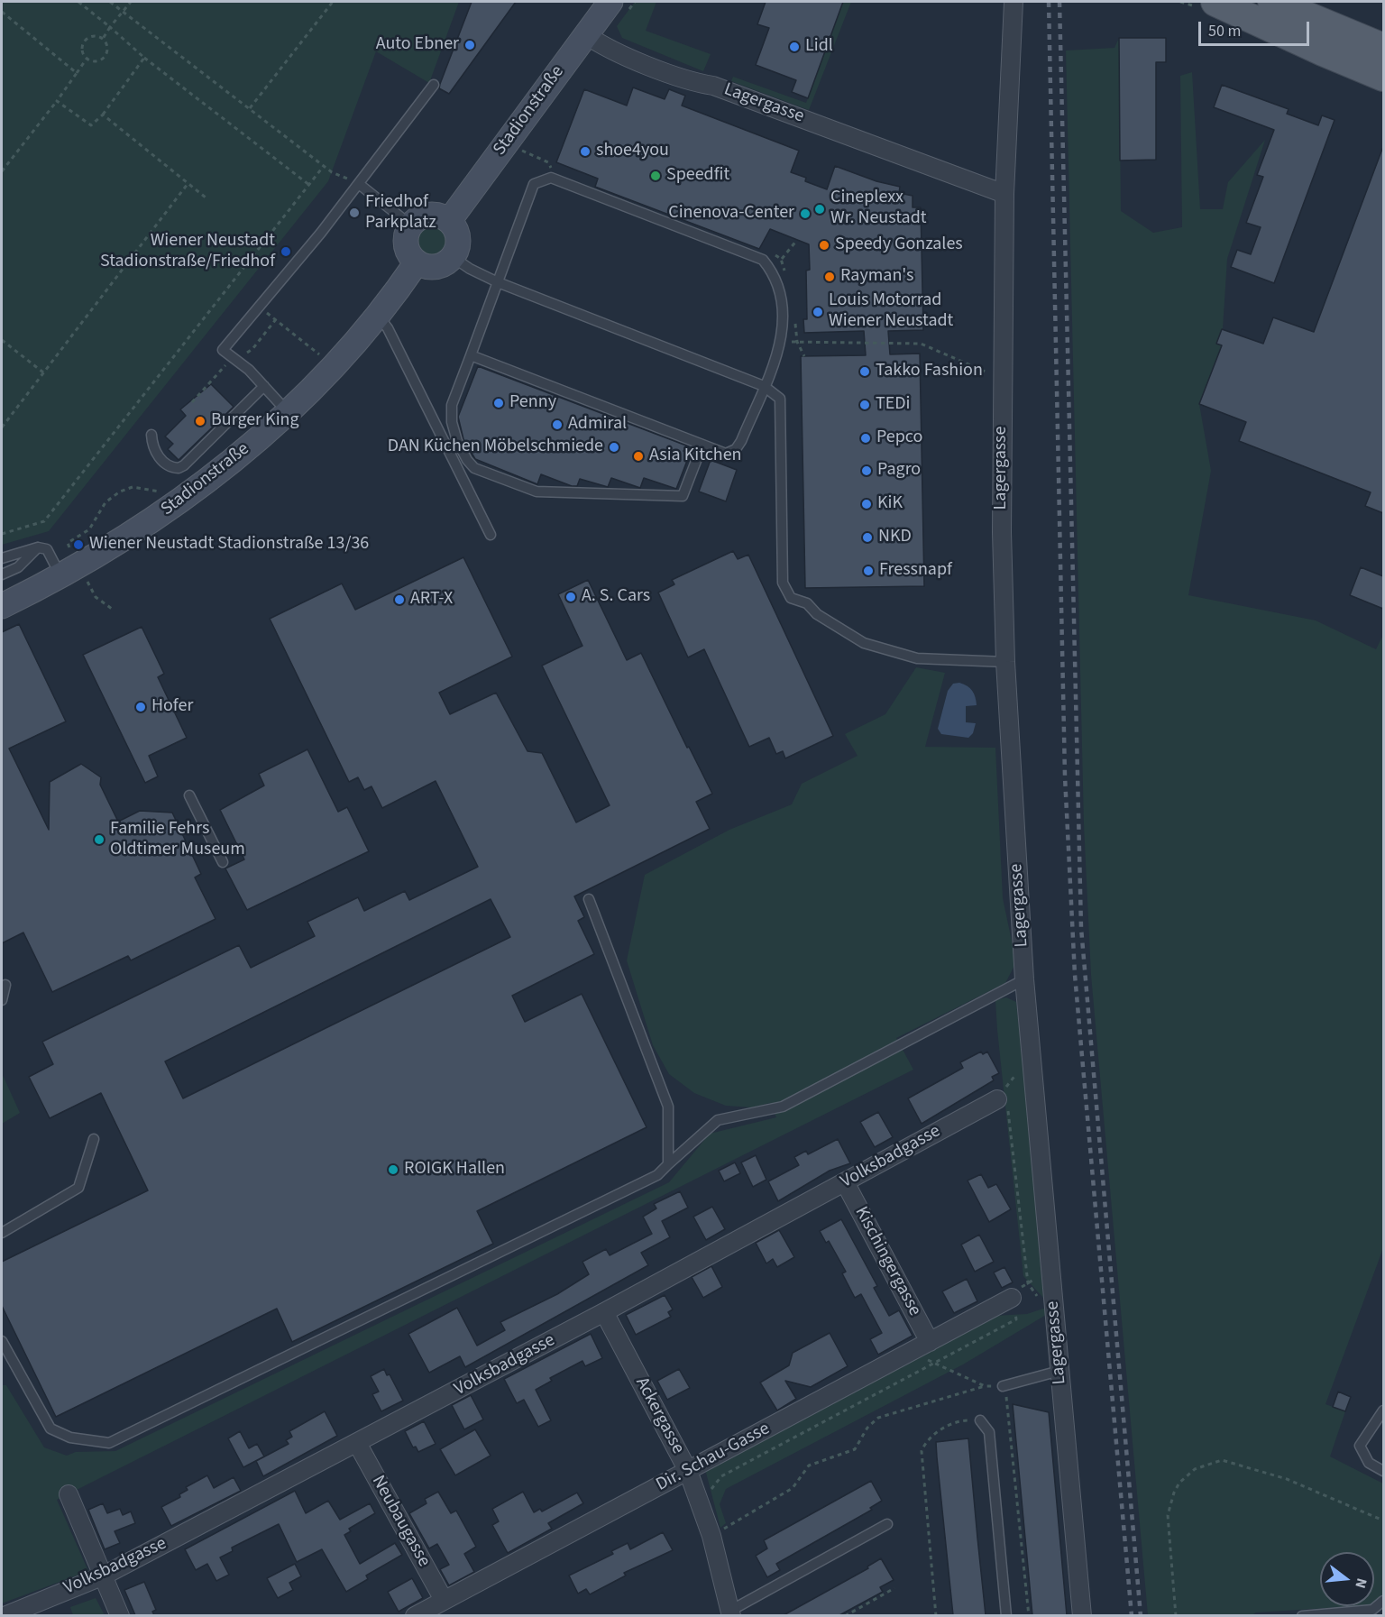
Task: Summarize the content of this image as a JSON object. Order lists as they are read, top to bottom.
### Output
{
  "streets": {
    "street": [
      "Lagergasse",
      "Stadionstraße",
      "Volksbadgasse",
      "Kischingergasse",
      "Ackergasse",
      "Dir. Schau-Gasse",
      "Neubaugasse"
    ]
  },
  "crossings": [
    ["Lagergasse", "Stadionstraße"],
    ["Volksbadgasse", "Kischingergasse"],
    ["Volksbadgasse", "Ackergasse"],
    ["Volksbadgasse", "Neubaugasse"],
    ["Kischingergasse", "Dir. Schau-Gasse"],
    ["Ackergasse", "Dir. Schau-Gasse"],
    ["Dir. Schau-Gasse", "Neubaugasse"]
  ],
  "places": [
    "Auto Ebner",
    "Lidl",
    "shoe4you",
    "Speedfit",
    "Cineplexx Wr. Neustadt",
    "Friedhof Parkplatz",
    "Cinenova-Center",
    "Speedy Gonzales",
    "Wiener Neustadt Stadionstraße/Friedhof",
    "Rayman's",
    "Louis Motorrad Wiener Neustadt",
    "Takko Fashion",
    "Penny",
    "TEDi",
    "Burger King",
    "Admiral",
    "Pepco",
    "DAN Küchen Möbelschmiede",
    "Asia Kitchen",
    "Pagro",
    "KiK",
    "NKD",
    "Wiener Neustadt Stadionstraße 13/36",
    "Fressnapf",
    "A. S. Cars",
    "ART-X",
    "Hofer",
    "Familie Fehrs Oldtimer Museum",
    "ROIGK Hallen"
  ],
  "scale_bar": "50 m",
  "north": "right"
}
